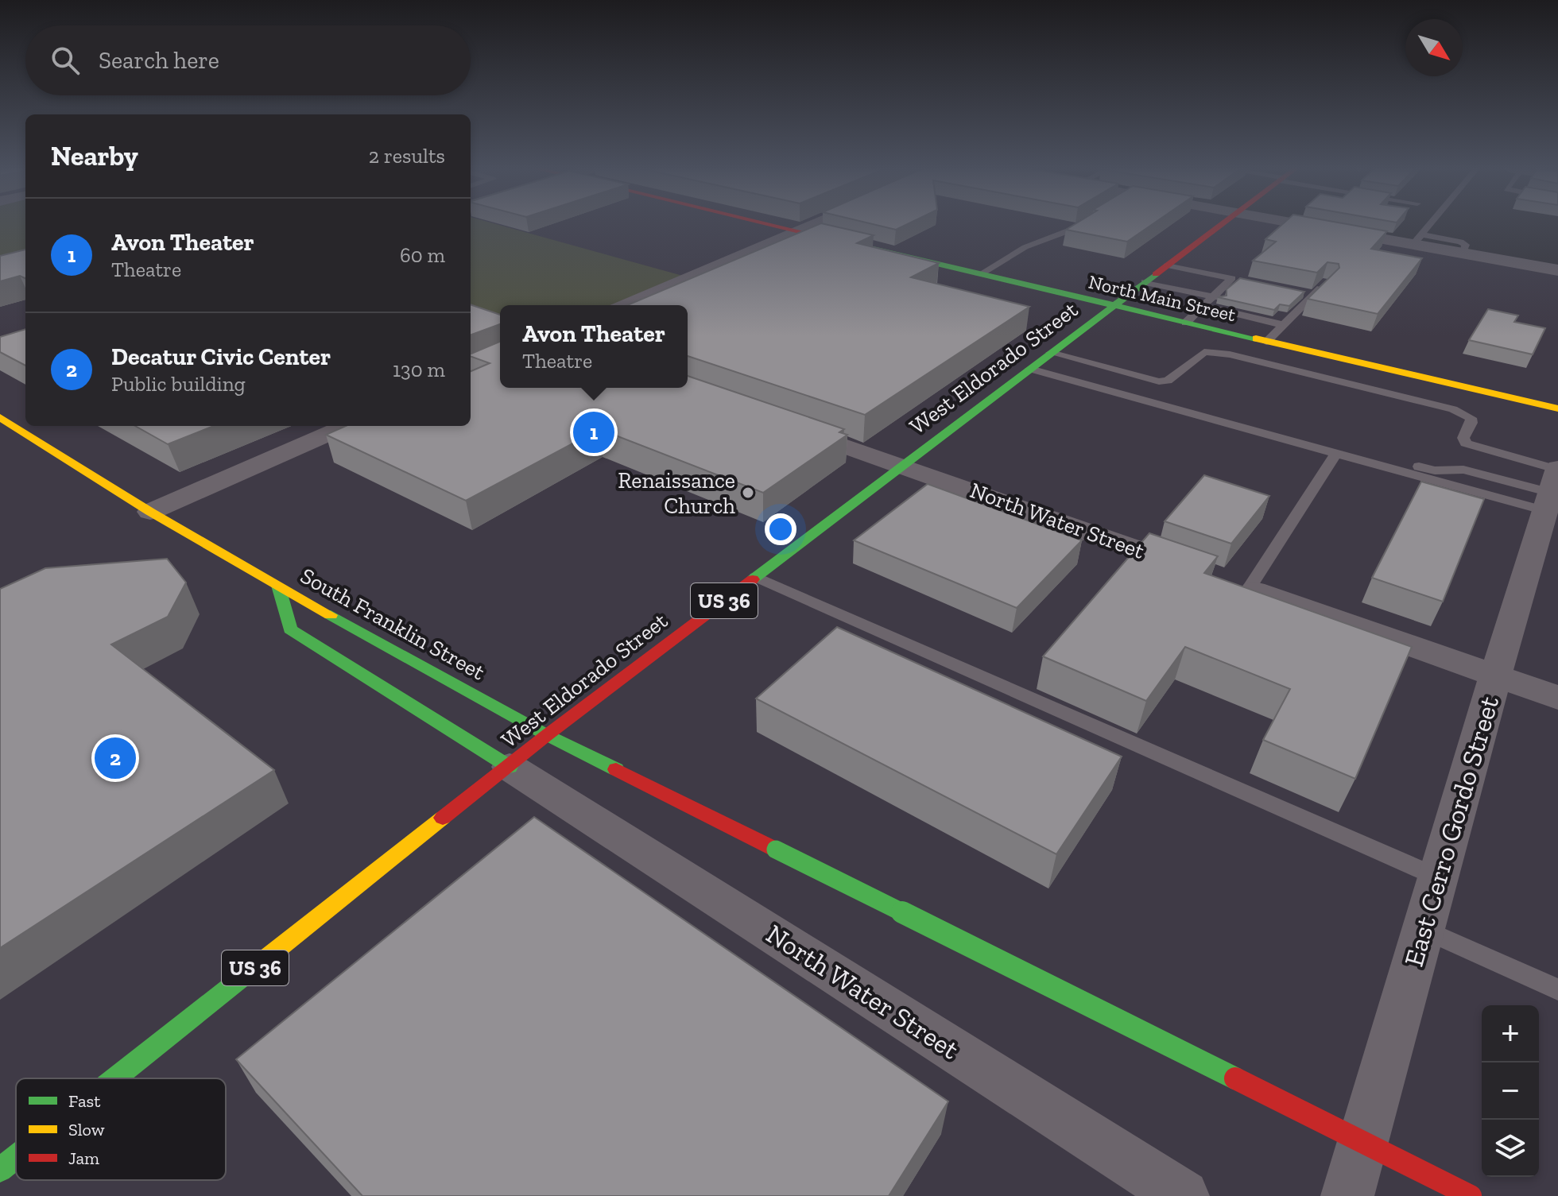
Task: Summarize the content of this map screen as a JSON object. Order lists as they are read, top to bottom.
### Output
{
  "streets": {
    "main road": [
      "North Main Street",
      "West Eldorado Street",
      "US 36",
      "South Franklin Street"
    ],
    "street": ["North Water Street", "East Cerro Gordo Street"]
  },
  "crossings": [
    ["North Main Street", "West Eldorado Street"],
    ["West Eldorado Street", "North Water Street"],
    ["West Eldorado Street", "South Franklin Street"],
    ["North Water Street", "East Cerro Gordo Street"]
  ],
  "places": ["Renaissance Church"],
  "legend": ["Fast", "Slow", "Jam"],
  "north": "bottom right",
  "page": {
    "search": "Search here",
    "heading": ["Nearby", "2 results"],
    "list": [
      {
        "mark": "1",
        "name": "Avon Theater",
        "note": "Theatre",
        "value": "60 m"
      },
      {
        "mark": "2",
        "name": "Decatur Civic Center",
        "note": "Public building",
        "value": "130 m"
      }
    ],
    "popup": ["Avon Theater", "Theatre"],
    "pins": ["1", "2"],
    "map_buttons": ["+", "−"]
  }
}
